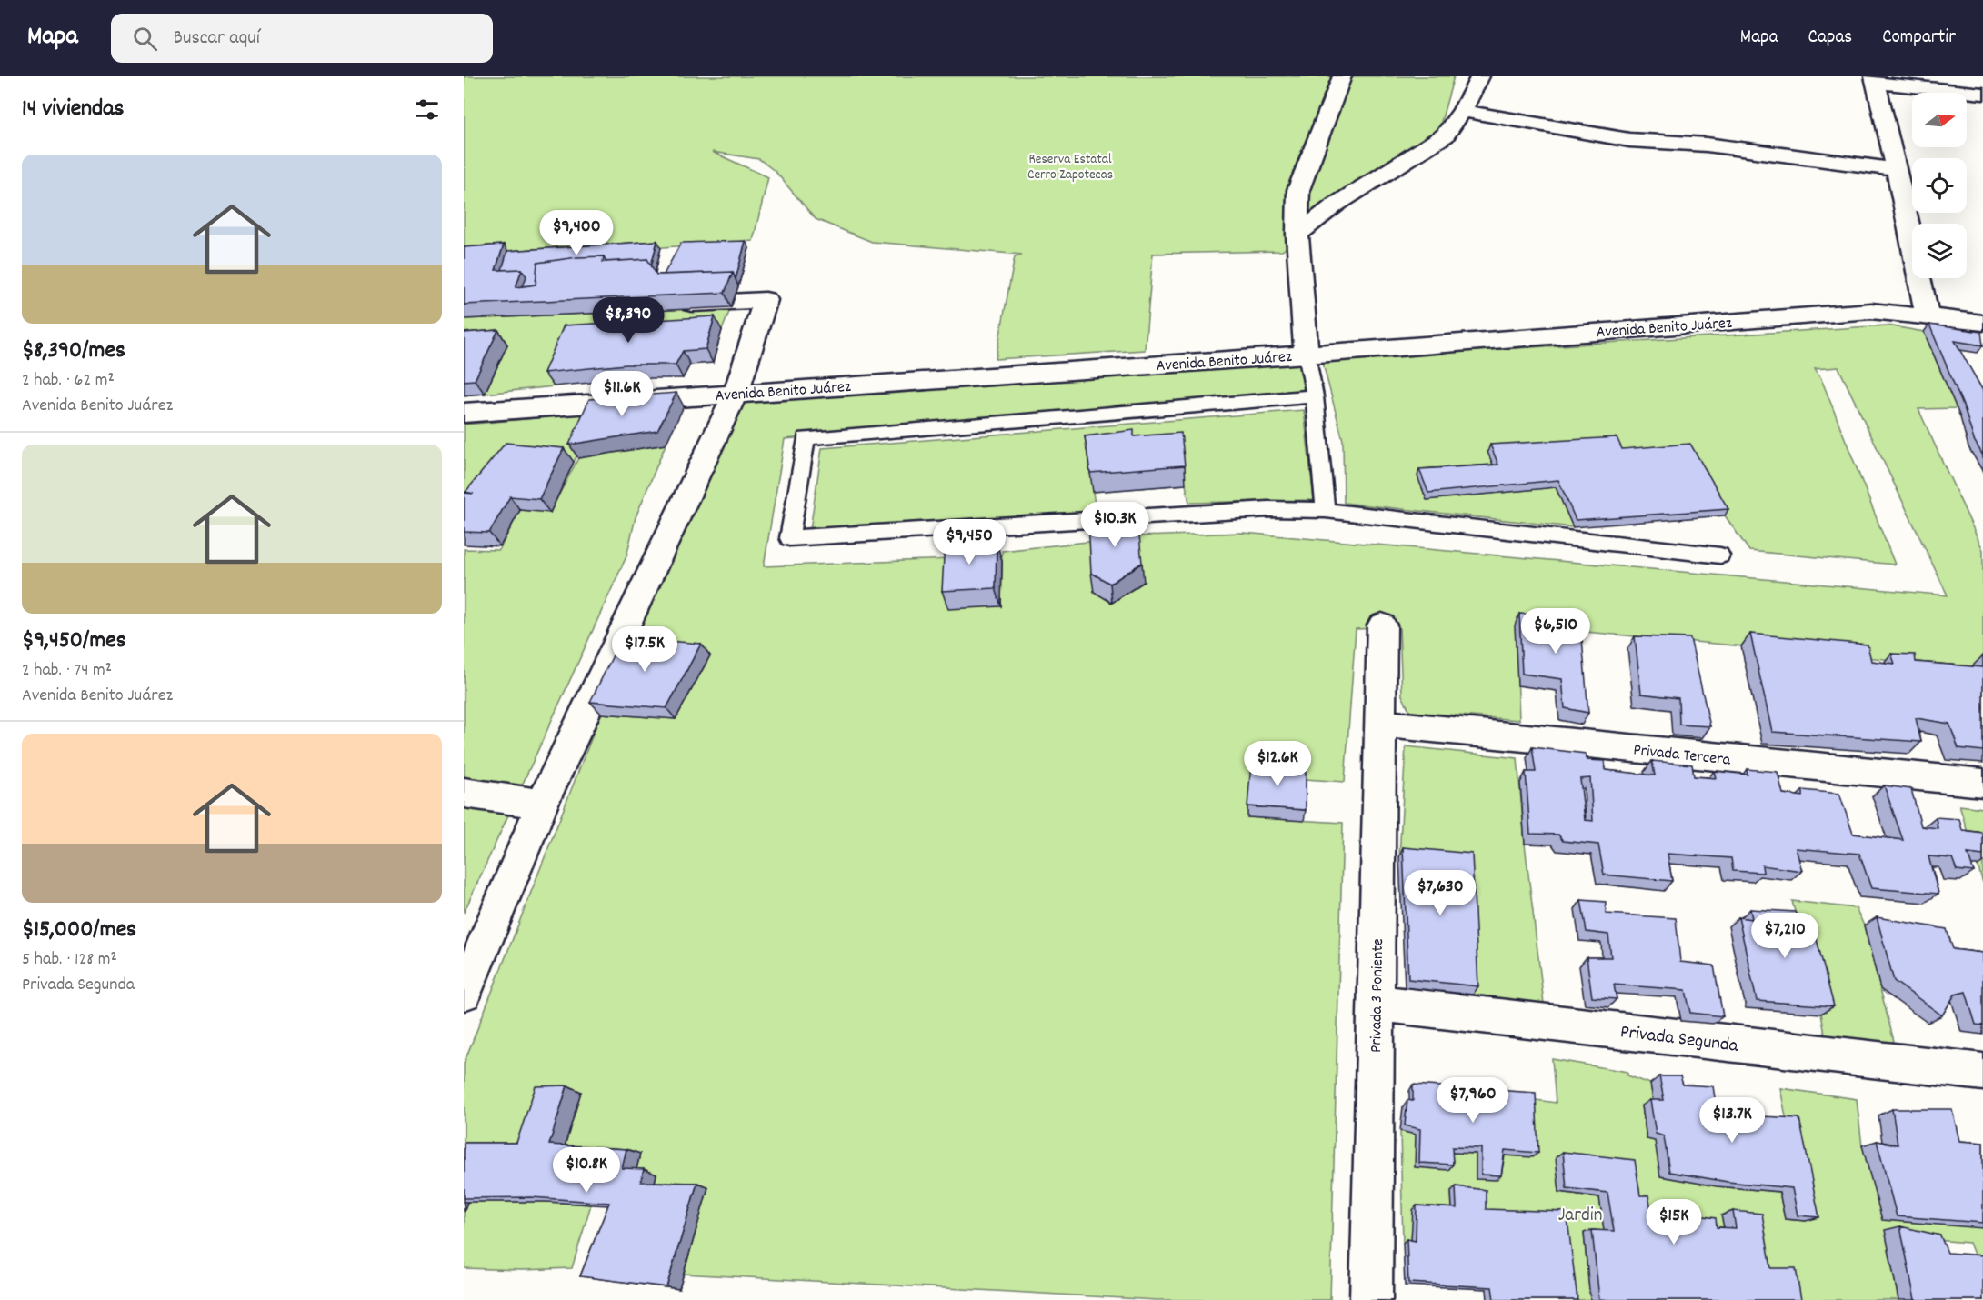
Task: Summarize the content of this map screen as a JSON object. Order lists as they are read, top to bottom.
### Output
{
  "streets": {
    "street": [
      "Avenida Benito Juárez",
      "Privada Tercera",
      "Privada 3 Poniente",
      "Privada Segunda"
    ]
  },
  "crossings": [
    ["Privada Tercera", "Privada 3 Poniente"],
    ["Privada 3 Poniente", "Privada Segunda"]
  ],
  "parks": ["Reserva Estatal Cerro Zapotecas", "Jardin"],
  "north": "right",
  "page": {
    "header": "Mapa",
    "search": "Buscar aquí",
    "nav": ["Mapa", "Capas", "Compartir"],
    "heading": "14 viviendas",
    "list": [
      {
        "name": "$8,390/mes",
        "note": "2 hab. · 62 m² · Avenida Benito Juárez"
      },
      {
        "name": "$9,450/mes",
        "note": "2 hab. · 74 m² · Avenida Benito Juárez"
      },
      {
        "name": "$15,000/mes",
        "note": "5 hab. · 128 m² · Privada Segunda"
      }
    ],
    "price": [
      "$9,400",
      "$8,390",
      "$11.6K",
      "$10.3K",
      "$9,450",
      "$6,510",
      "$17.5K",
      "$12.6K",
      "$7,630",
      "$7,210",
      "$7,960",
      "$13.7K",
      "$10.8K",
      "$15K"
    ]
  }
}
